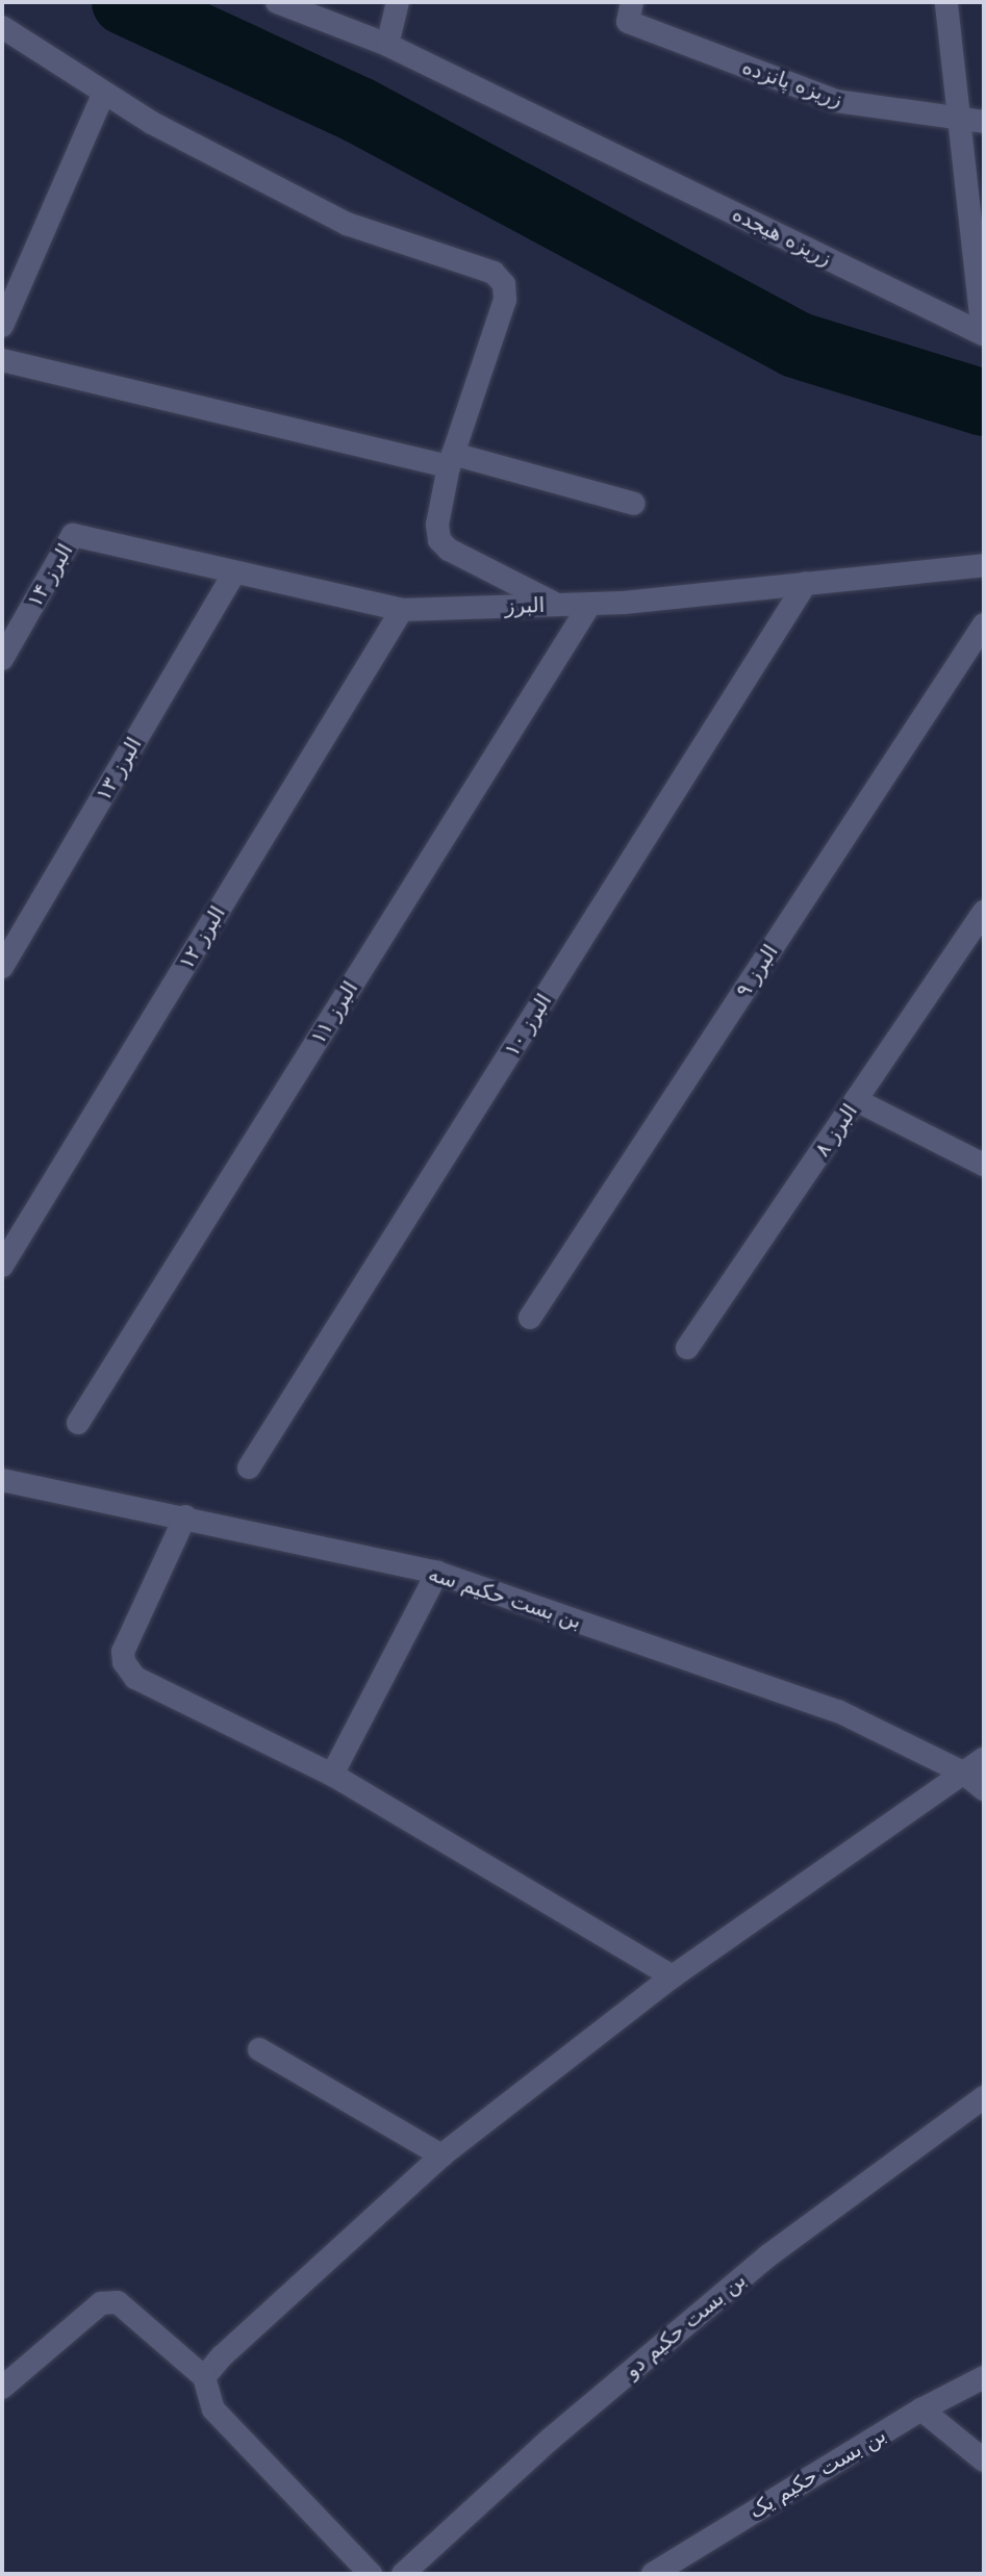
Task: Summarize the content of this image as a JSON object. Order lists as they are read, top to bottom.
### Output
{
  "streets": {
    "street": [
      "زریزه پانزده",
      "زریزه هیجده",
      "البرز ۱۴",
      "البرز",
      "البرز ۱۳",
      "البرز ۱۲",
      "البرز ۹",
      "البرز ۱۱",
      "البرز ۱۰",
      "البرز ۸",
      "بن بست حکیم سه",
      "بن بست حکیم دو",
      "بن بست حکیم یک"
    ]
  },
  "crossings": [
    ["زریزه پانزده", "زریزه هیجده"],
    ["البرز ۱۴", "البرز"],
    ["البرز", "البرز ۱۳"],
    ["البرز", "البرز ۱۲"],
    ["البرز", "البرز ۱۱"],
    ["البرز", "البرز ۱۰"]
  ]
}
